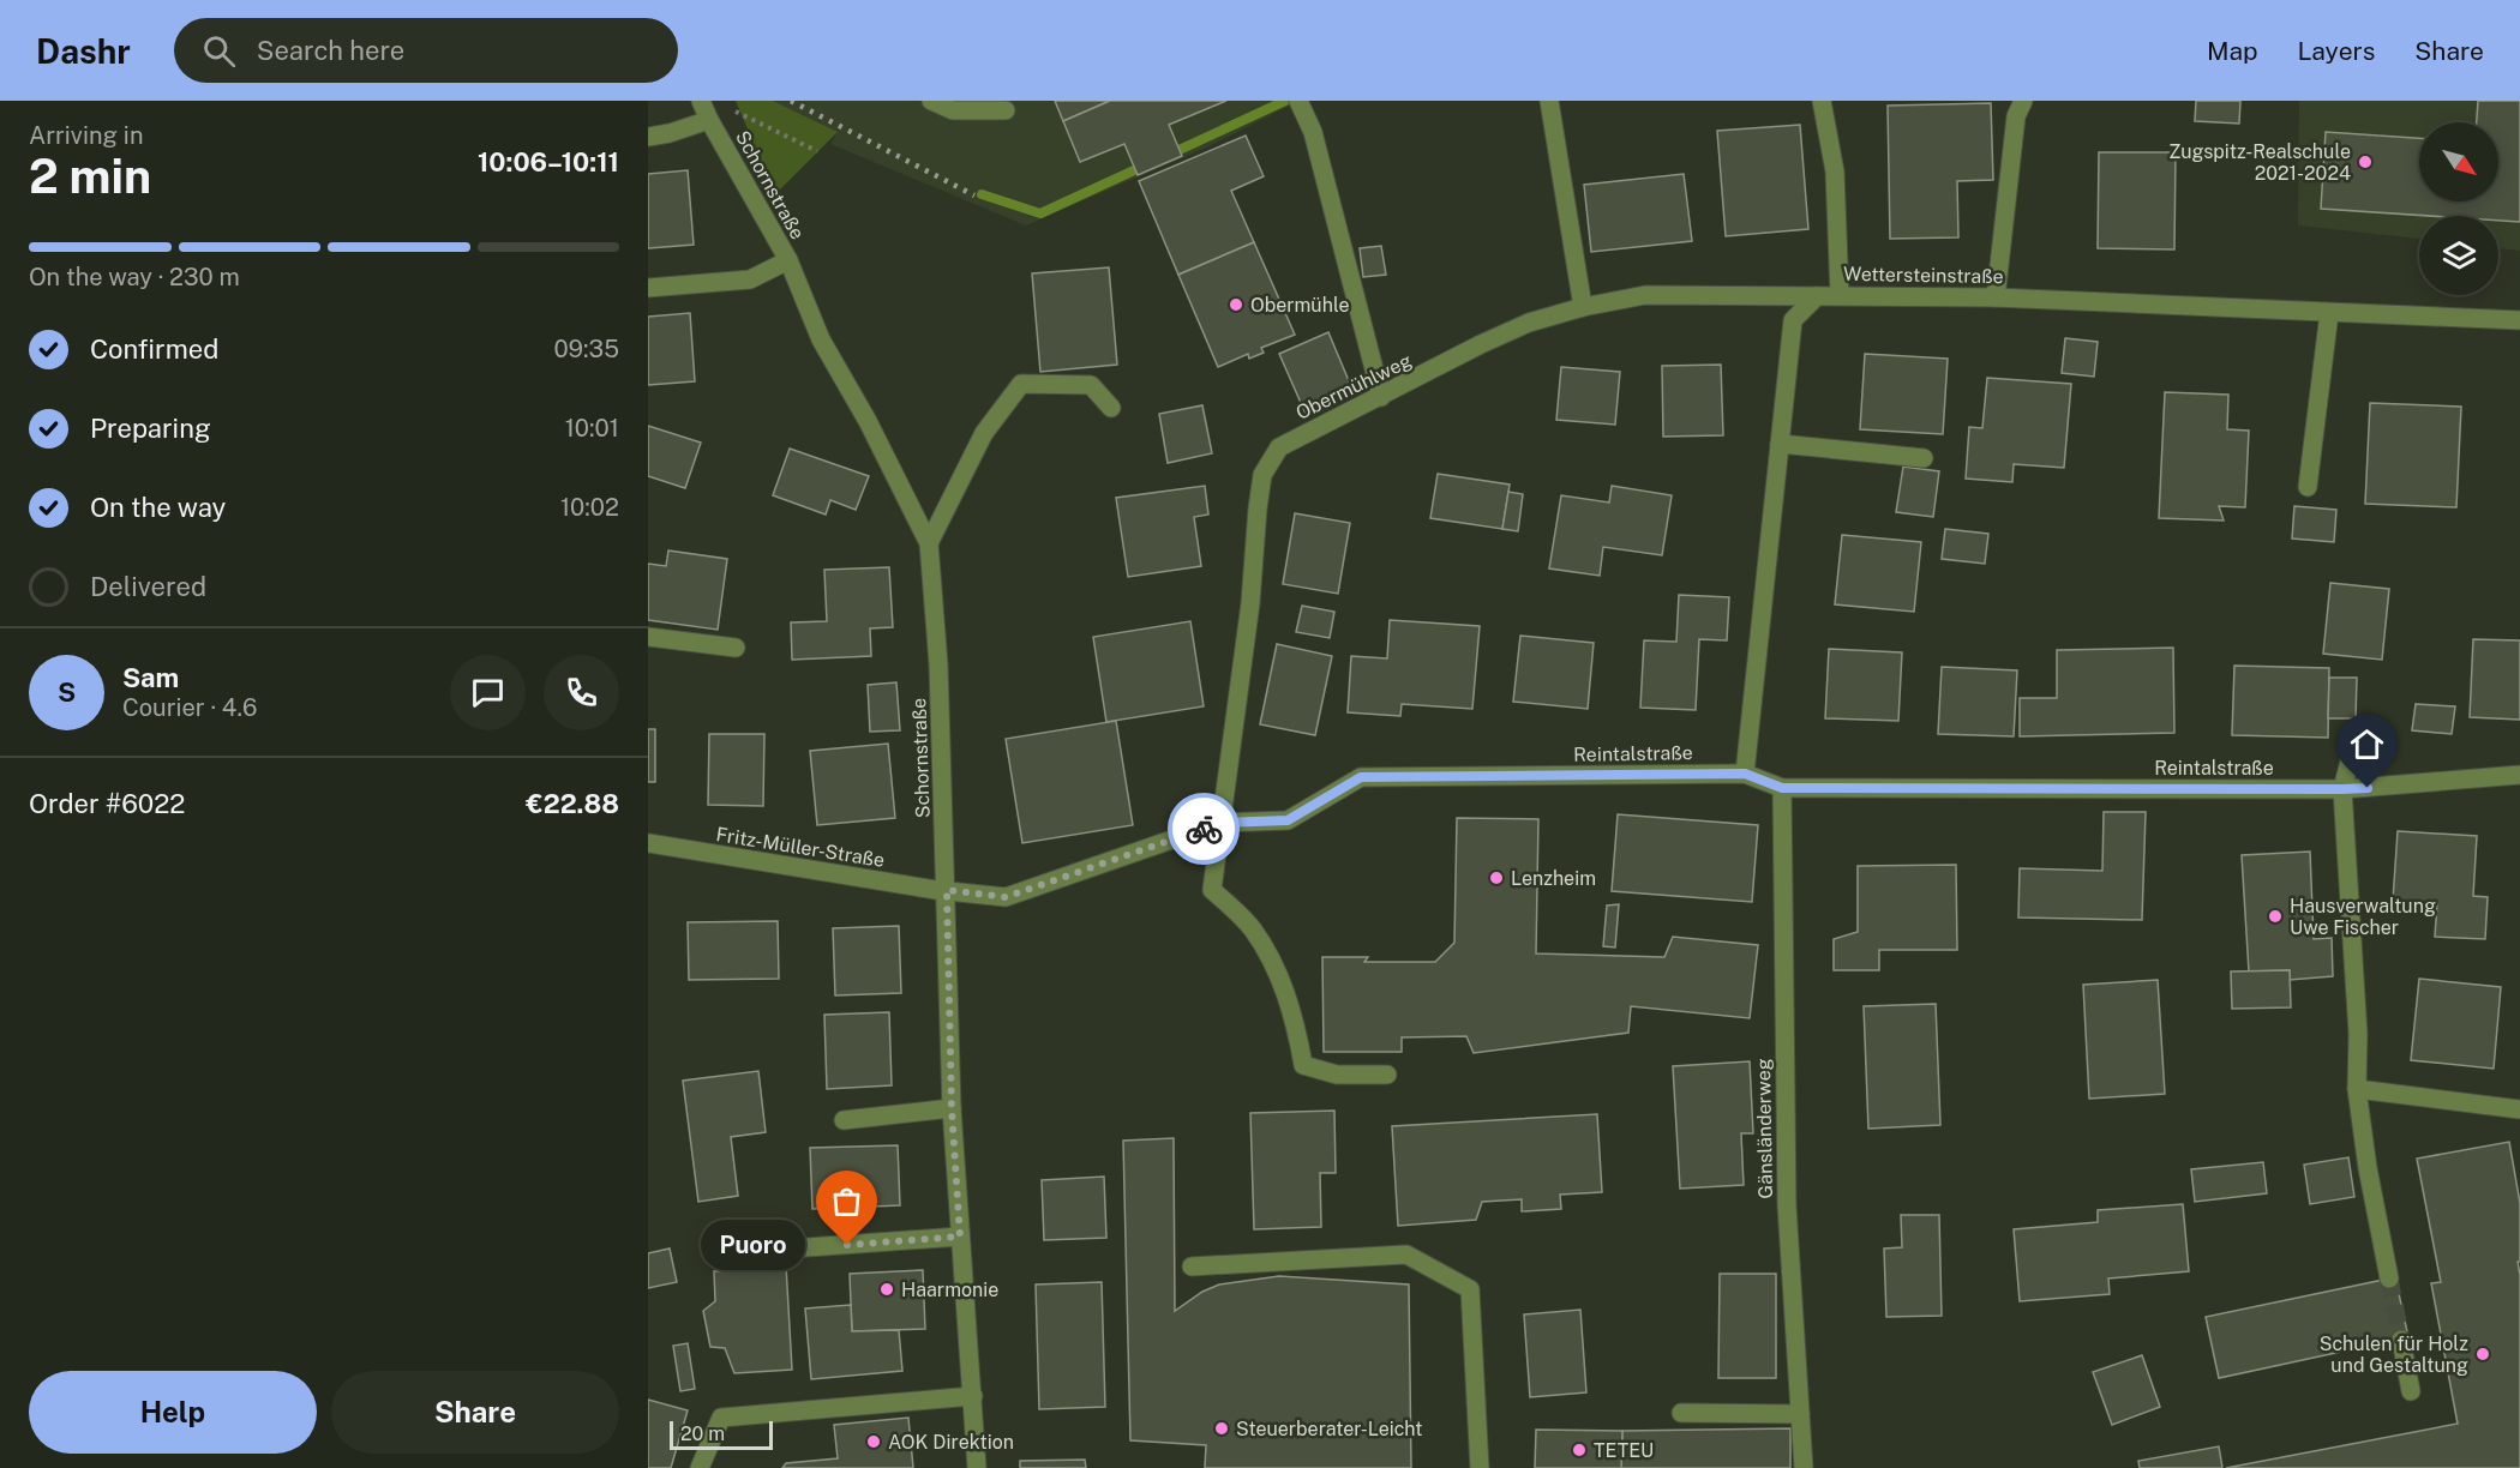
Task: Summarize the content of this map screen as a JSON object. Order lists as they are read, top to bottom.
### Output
{
  "streets": {
    "street": [
      "Schornstraße",
      "Wettersteinstraße",
      "Obermühlweg",
      "Reintalstraße",
      "Fritz-Müller-Straße",
      "Gänsländerweg"
    ]
  },
  "crossings": [
    ["Schornstraße", "Reintalstraße"],
    ["Schornstraße", "Fritz-Müller-Straße"],
    ["Wettersteinstraße", "Obermühlweg"],
    ["Wettersteinstraße", "Reintalstraße"],
    ["Obermühlweg", "Reintalstraße"],
    ["Reintalstraße", "Fritz-Müller-Straße"],
    ["Reintalstraße", "Gänsländerweg"]
  ],
  "places": [
    "Zugspitz-Realschule 2021-2024",
    "Obermühle",
    "Lenzheim",
    "Hausverwaltung Uwe Fischer",
    "Puoro",
    "Haarmonie",
    "Schulen für Holz und Gestaltung",
    "Steuerberater-Leicht",
    "AOK Direktion",
    "TETEU"
  ],
  "scale_bar": "20 m",
  "north": "bottom right",
  "page": {
    "header": "Dashr",
    "search": "Search here",
    "nav": ["Map", "Layers", "Share"],
    "heading": ["2 min", "Arriving in", "10:06–10:11"],
    "panel": [
      "Sam",
      "Courier · 4.6",
      "Order #6022",
      "€22.88"
    ],
    "bar": "On the way · 230 m",
    "list": [
      ["Confirmed", "09:35"],
      ["Preparing", "10:01"],
      ["On the way", "10:02"],
      "Delivered"
    ],
    "round": "S",
    "bubble": "Puoro",
    "buttons": ["Help", "Share"],
    "scale": "20 m"
  }
}
